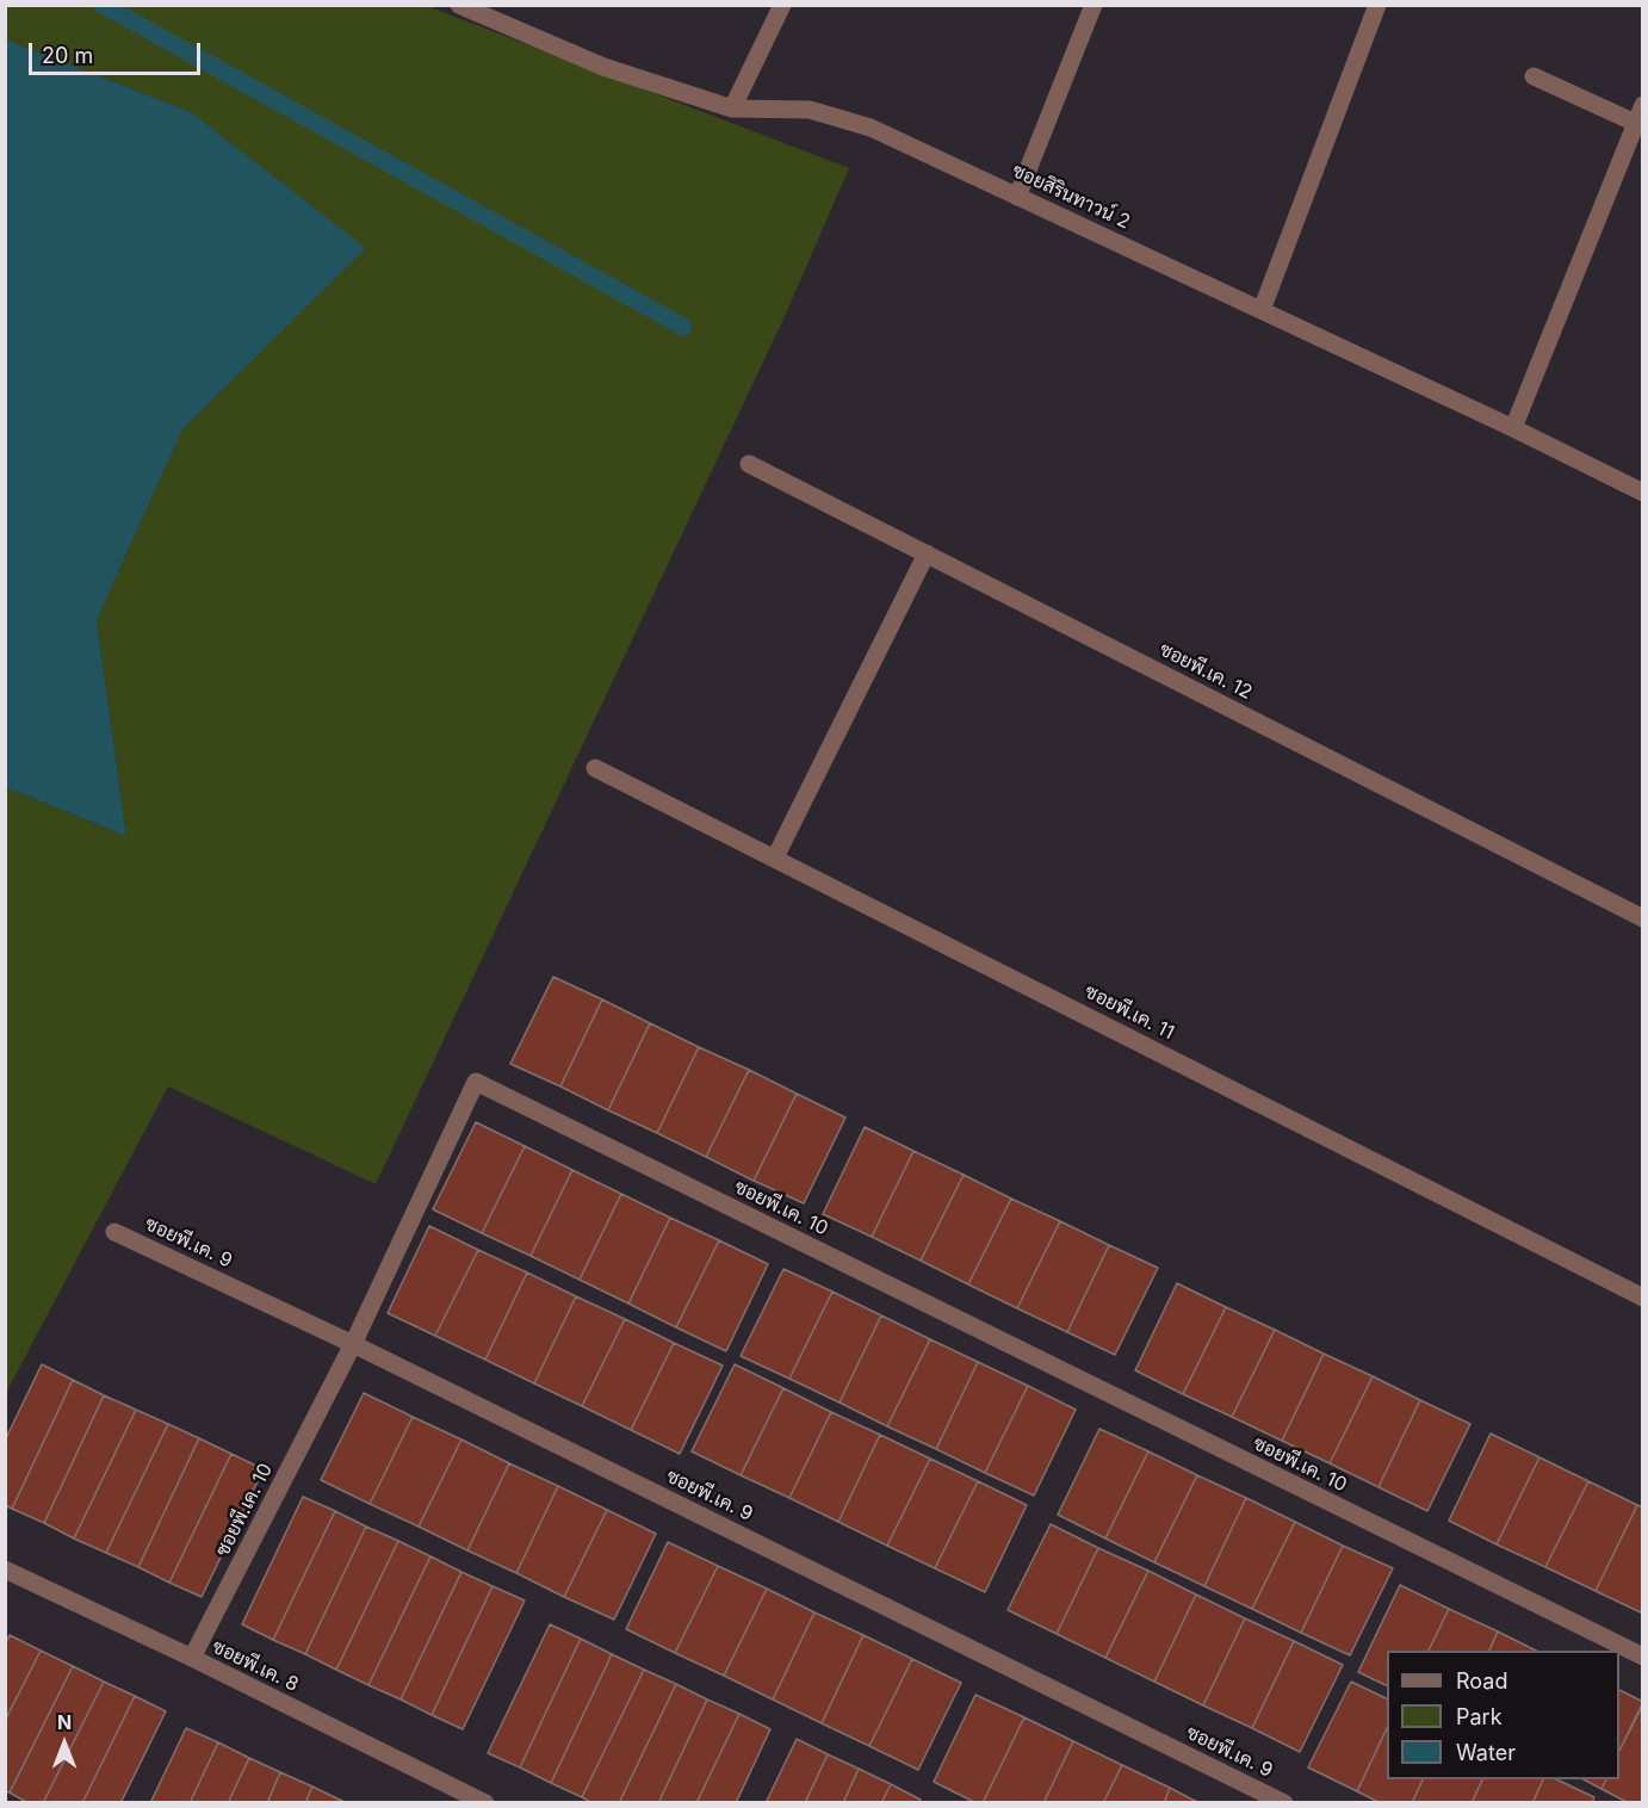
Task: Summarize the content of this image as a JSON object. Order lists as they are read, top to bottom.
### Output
{
  "streets": {
    "street": [
      "ซอยสิรินทาวน์ 2",
      "ซอยพี.เค. 12",
      "ซอยพี.เค. 11",
      "ซอยพี.เค. 10",
      "ซอยพี.เค. 9",
      "ซอยพี.เค. 8"
    ]
  },
  "crossings": [
    ["ซอยพี.เค. 10", "ซอยพี.เค. 9"],
    ["ซอยพี.เค. 10", "ซอยพี.เค. 8"]
  ],
  "legend": ["Road", "Park", "Water"],
  "scale_bar": "20 m",
  "north": "top"
}
